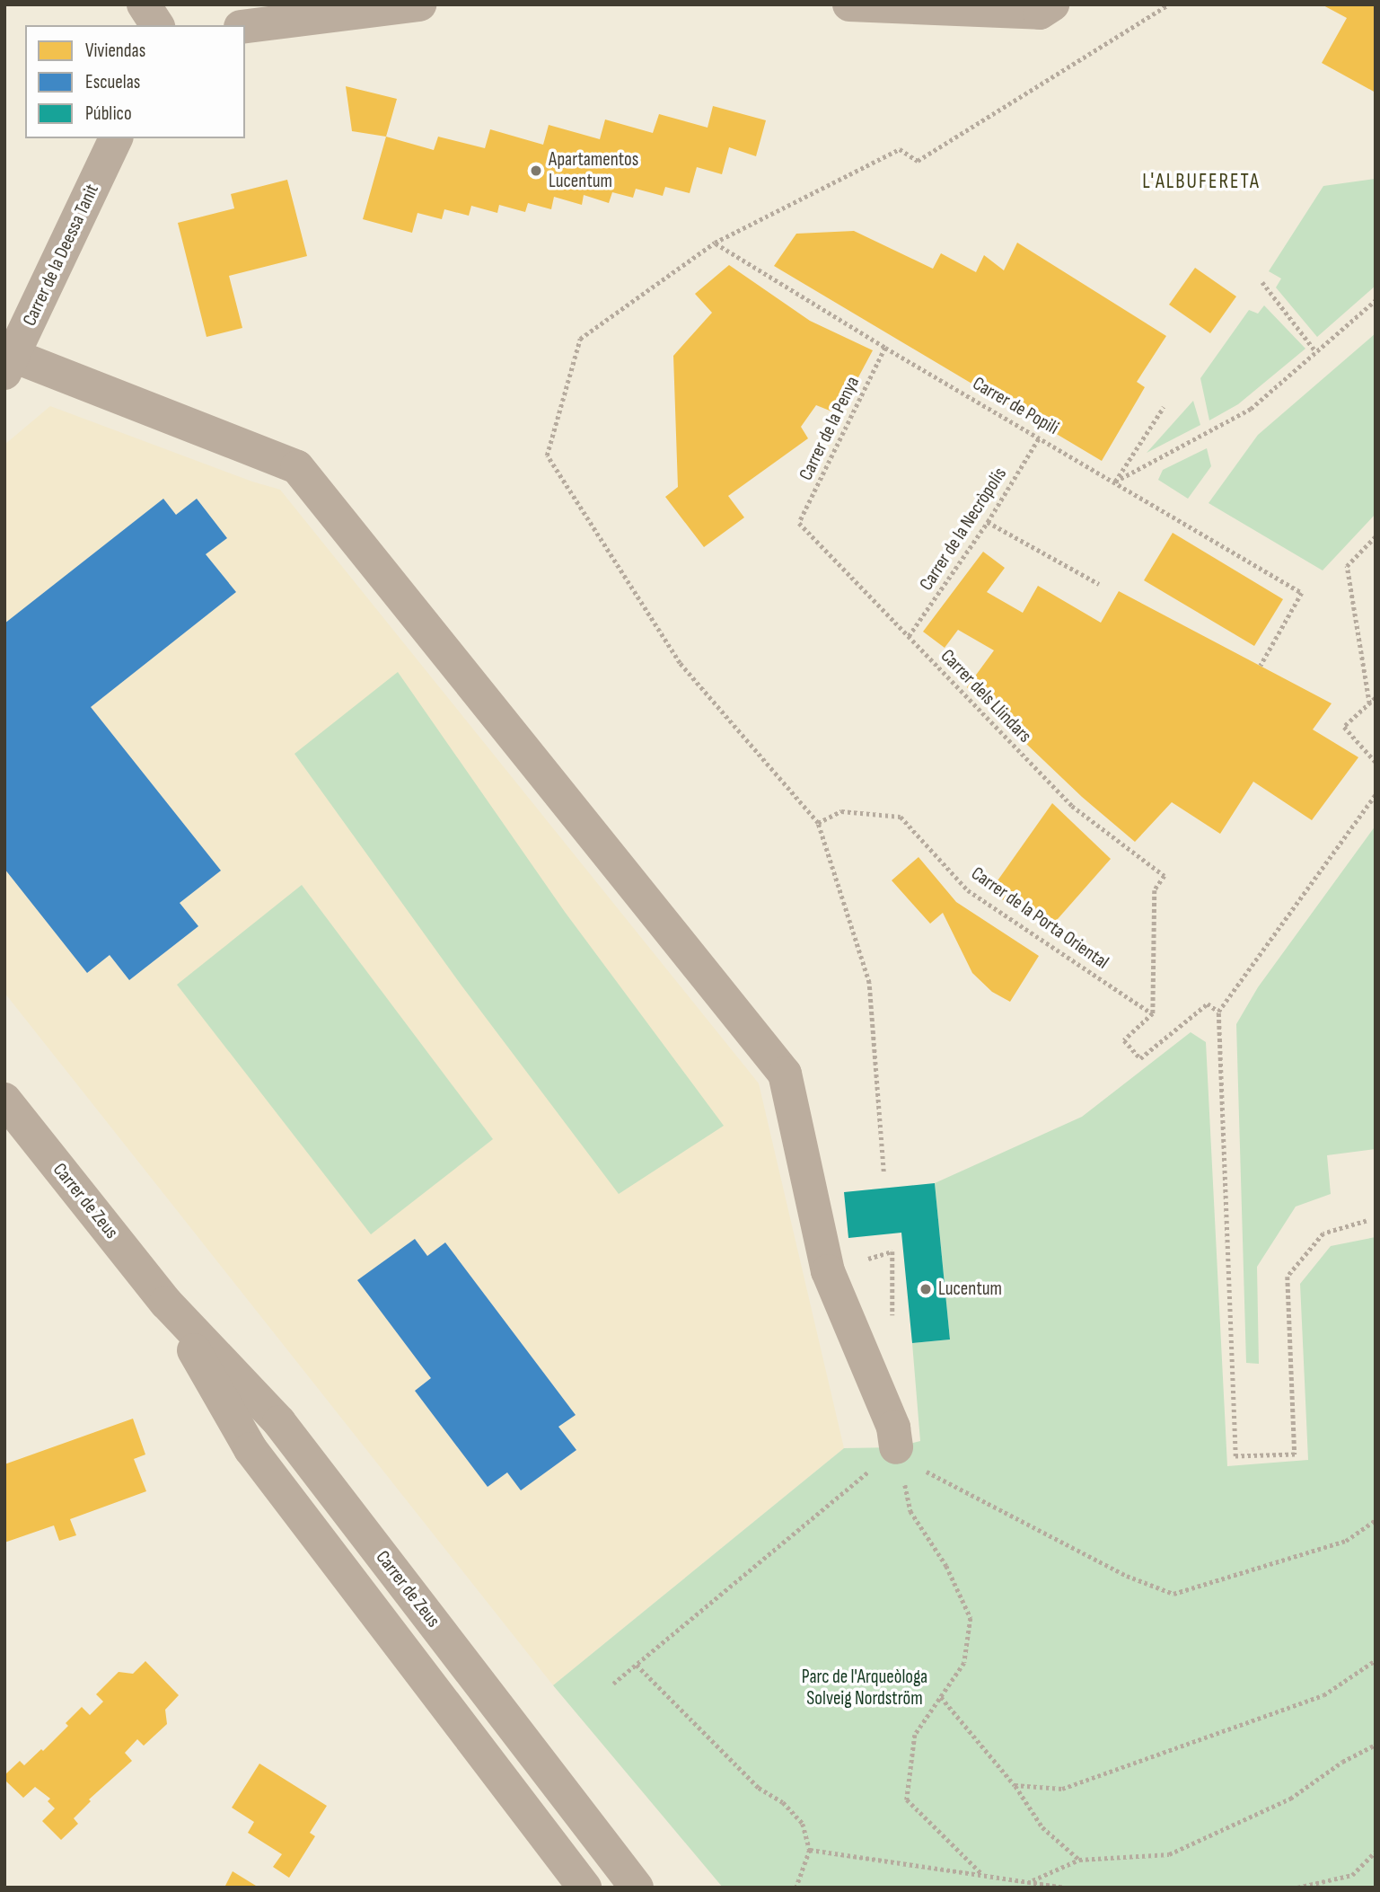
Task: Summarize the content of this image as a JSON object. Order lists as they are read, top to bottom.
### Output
{
  "streets": {
    "street": ["Carrer de la Deessa Tanit", "Carrer de Zeus"],
    "path": [
      "Carrer de Popili",
      "Carrer de la Penya",
      "Carrer de la Necròpolis",
      "Carrer dels Llindars",
      "Carrer de la Porta Oriental"
    ]
  },
  "crossings": [
    ["Carrer de Popili", "Carrer de la Penya"],
    ["Carrer de Popili", "Carrer de la Necròpolis"],
    ["Carrer de la Penya", "Carrer dels Llindars"],
    ["Carrer de la Necròpolis", "Carrer dels Llindars"],
    ["Carrer dels Llindars", "Carrer de la Porta Oriental"]
  ],
  "districts": ["L'ALBUFERETA"],
  "parks": ["Parc de l'Arqueòloga Solveig Nordström"],
  "places": ["Apartamentos Lucentum", "Lucentum"],
  "legend": ["Viviendas", "Escuelas", "Público"]
}
